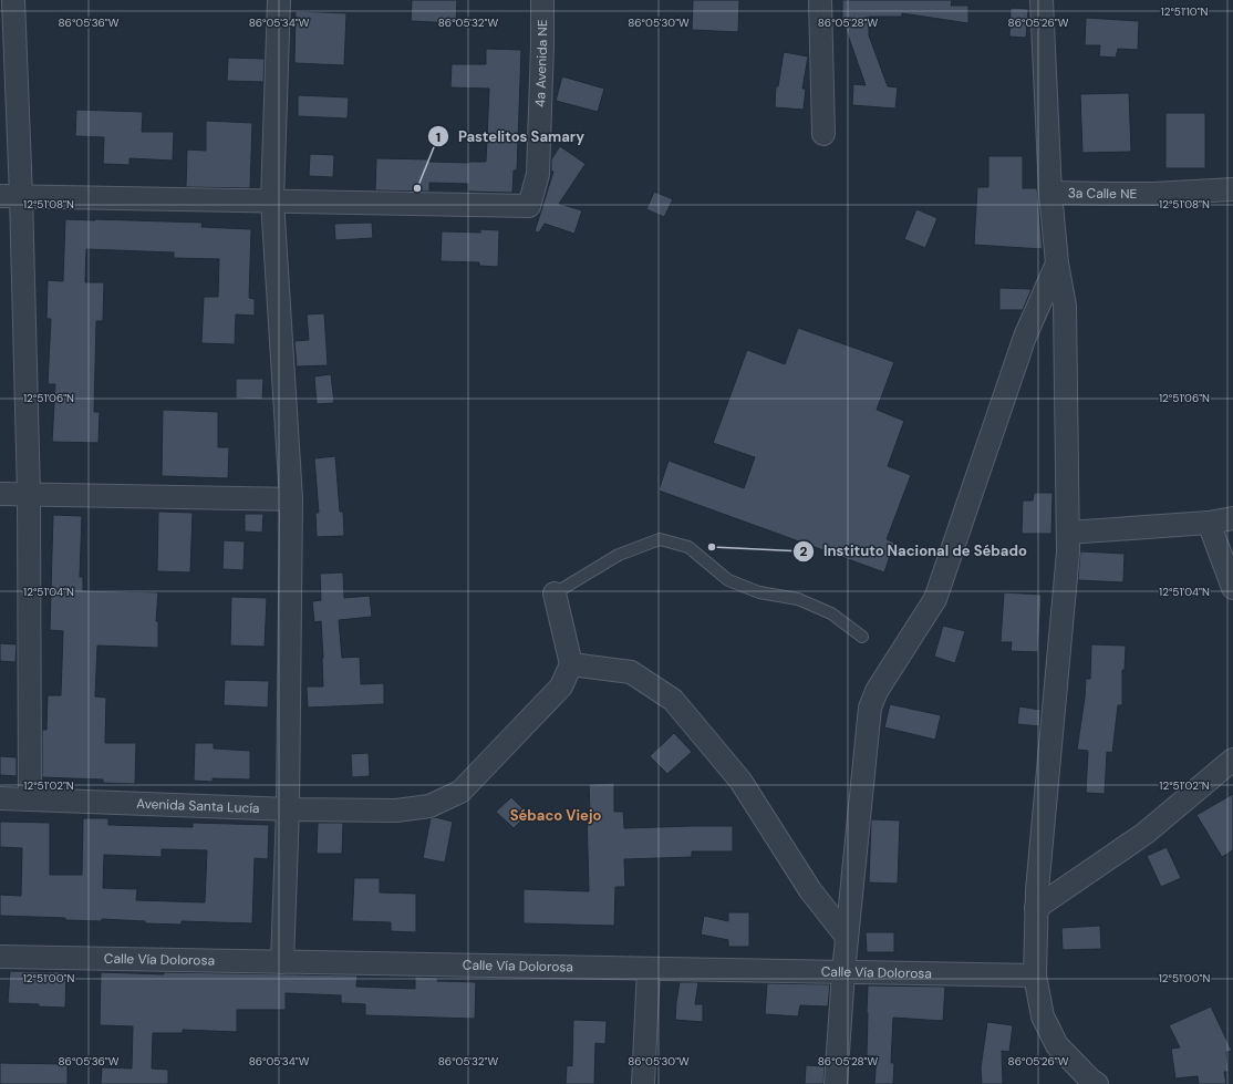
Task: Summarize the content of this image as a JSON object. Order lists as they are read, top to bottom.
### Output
{
  "streets": {
    "street": [
      "4a Avenida NE",
      "3a Calle NE",
      "Avenida Santa Lucía",
      "Calle Vía Dolorosa"
    ]
  },
  "districts": ["Sébaco Viejo"],
  "places": ["Pastelitos Samary", "Instituto Nacional de Sébado"],
  "coordinates": [
    "12°51'10\"N",
    "86°05'36\"W",
    "86°05'34\"W",
    "86°05'32\"W",
    "86°05'30\"W",
    "86°05'28\"W",
    "86°05'26\"W",
    "12°51'08\"N",
    "12°51'06\"N",
    "12°51'04\"N",
    "12°51'02\"N",
    "12°51'00\"N"
  ]
}
